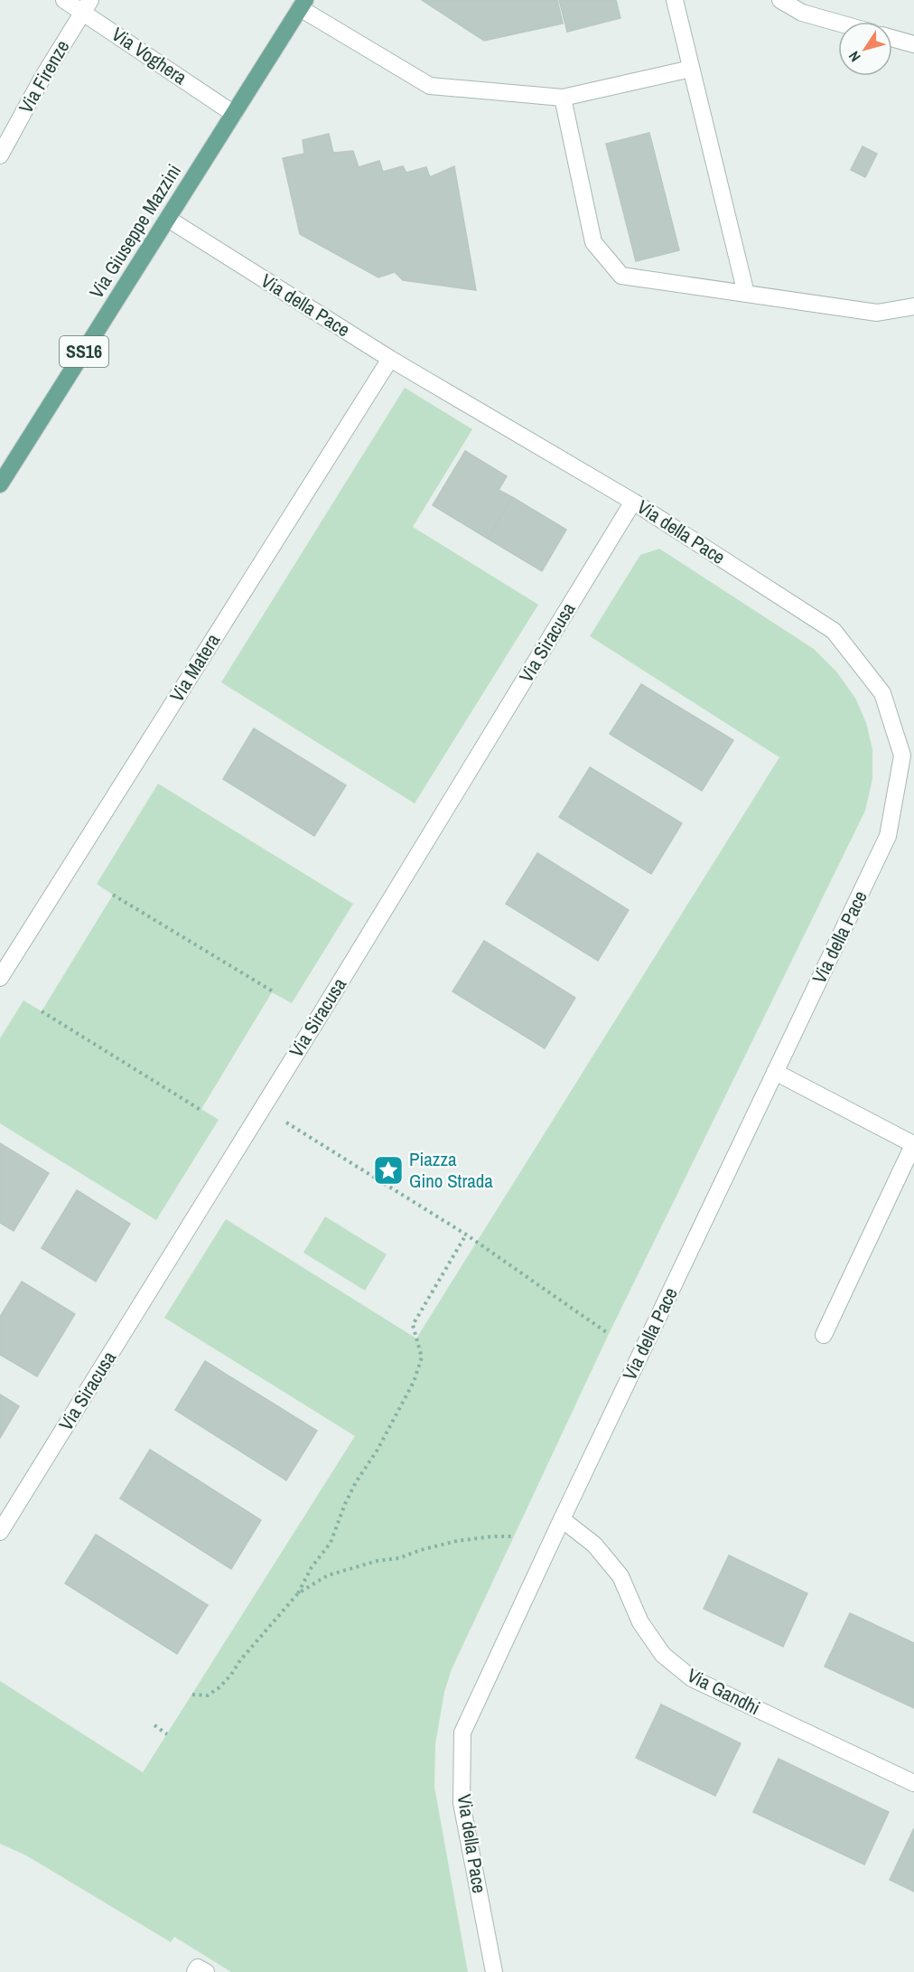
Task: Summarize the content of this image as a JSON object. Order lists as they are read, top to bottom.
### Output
{
  "streets": {
    "main road": ["Via Giuseppe Mazzini", "SS16"],
    "street": [
      "Via Voghera",
      "Via Firenze",
      "Via della Pace",
      "Via Siracusa",
      "Via Matera",
      "Via Gandhi"
    ]
  },
  "crossings": [
    ["Via Voghera", "Via Firenze"],
    ["Via Voghera", "Via Giuseppe Mazzini"],
    ["Via Giuseppe Mazzini", "Via della Pace"],
    ["Via della Pace", "Via Siracusa"],
    ["Via della Pace", "Via Matera"],
    ["Via della Pace", "Via Gandhi"]
  ],
  "places": {
    "place": ["Piazza Gino Strada"]
  },
  "north": "bottom left"
}
